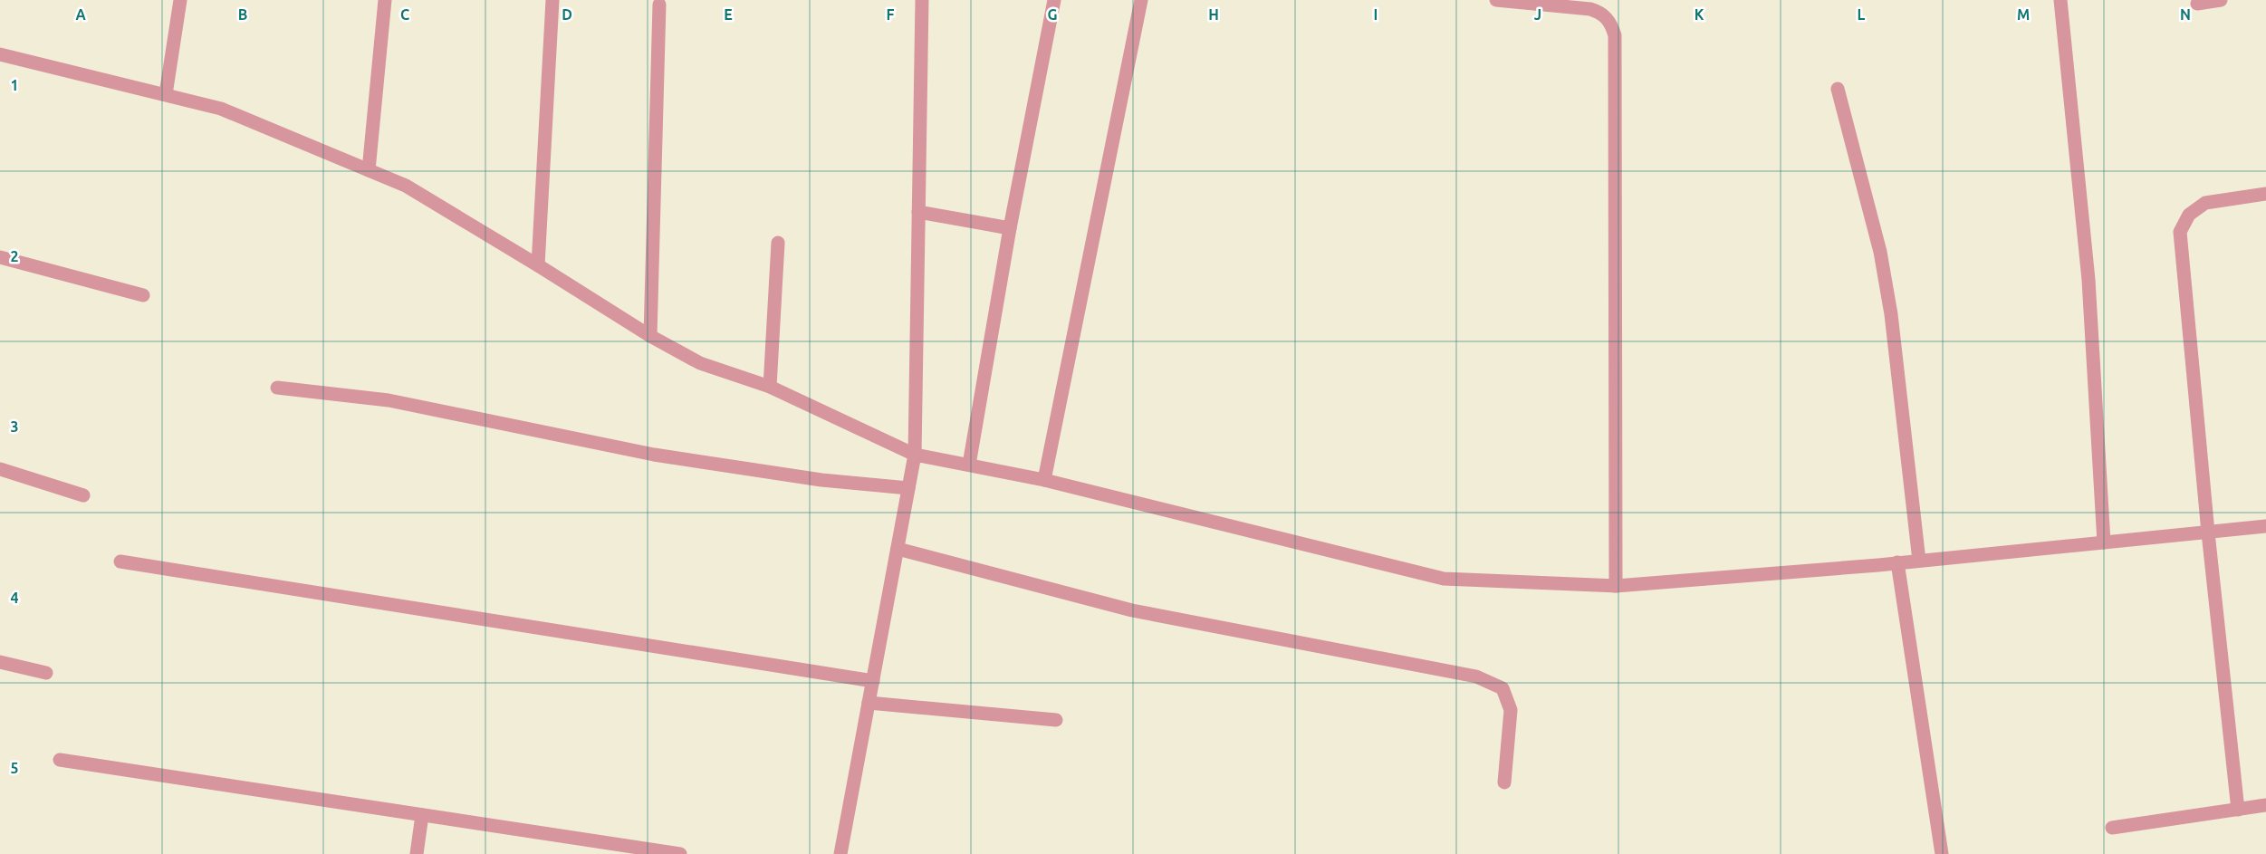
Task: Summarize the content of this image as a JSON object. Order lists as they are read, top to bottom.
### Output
{
  "grid": {
    "columns": [
      "A",
      "B",
      "C",
      "D",
      "E",
      "F",
      "G",
      "H",
      "I",
      "J",
      "K",
      "L",
      "M",
      "N"
    ],
    "rows": [
      "1",
      "2",
      "3",
      "4",
      "5"
    ]
  }
}
